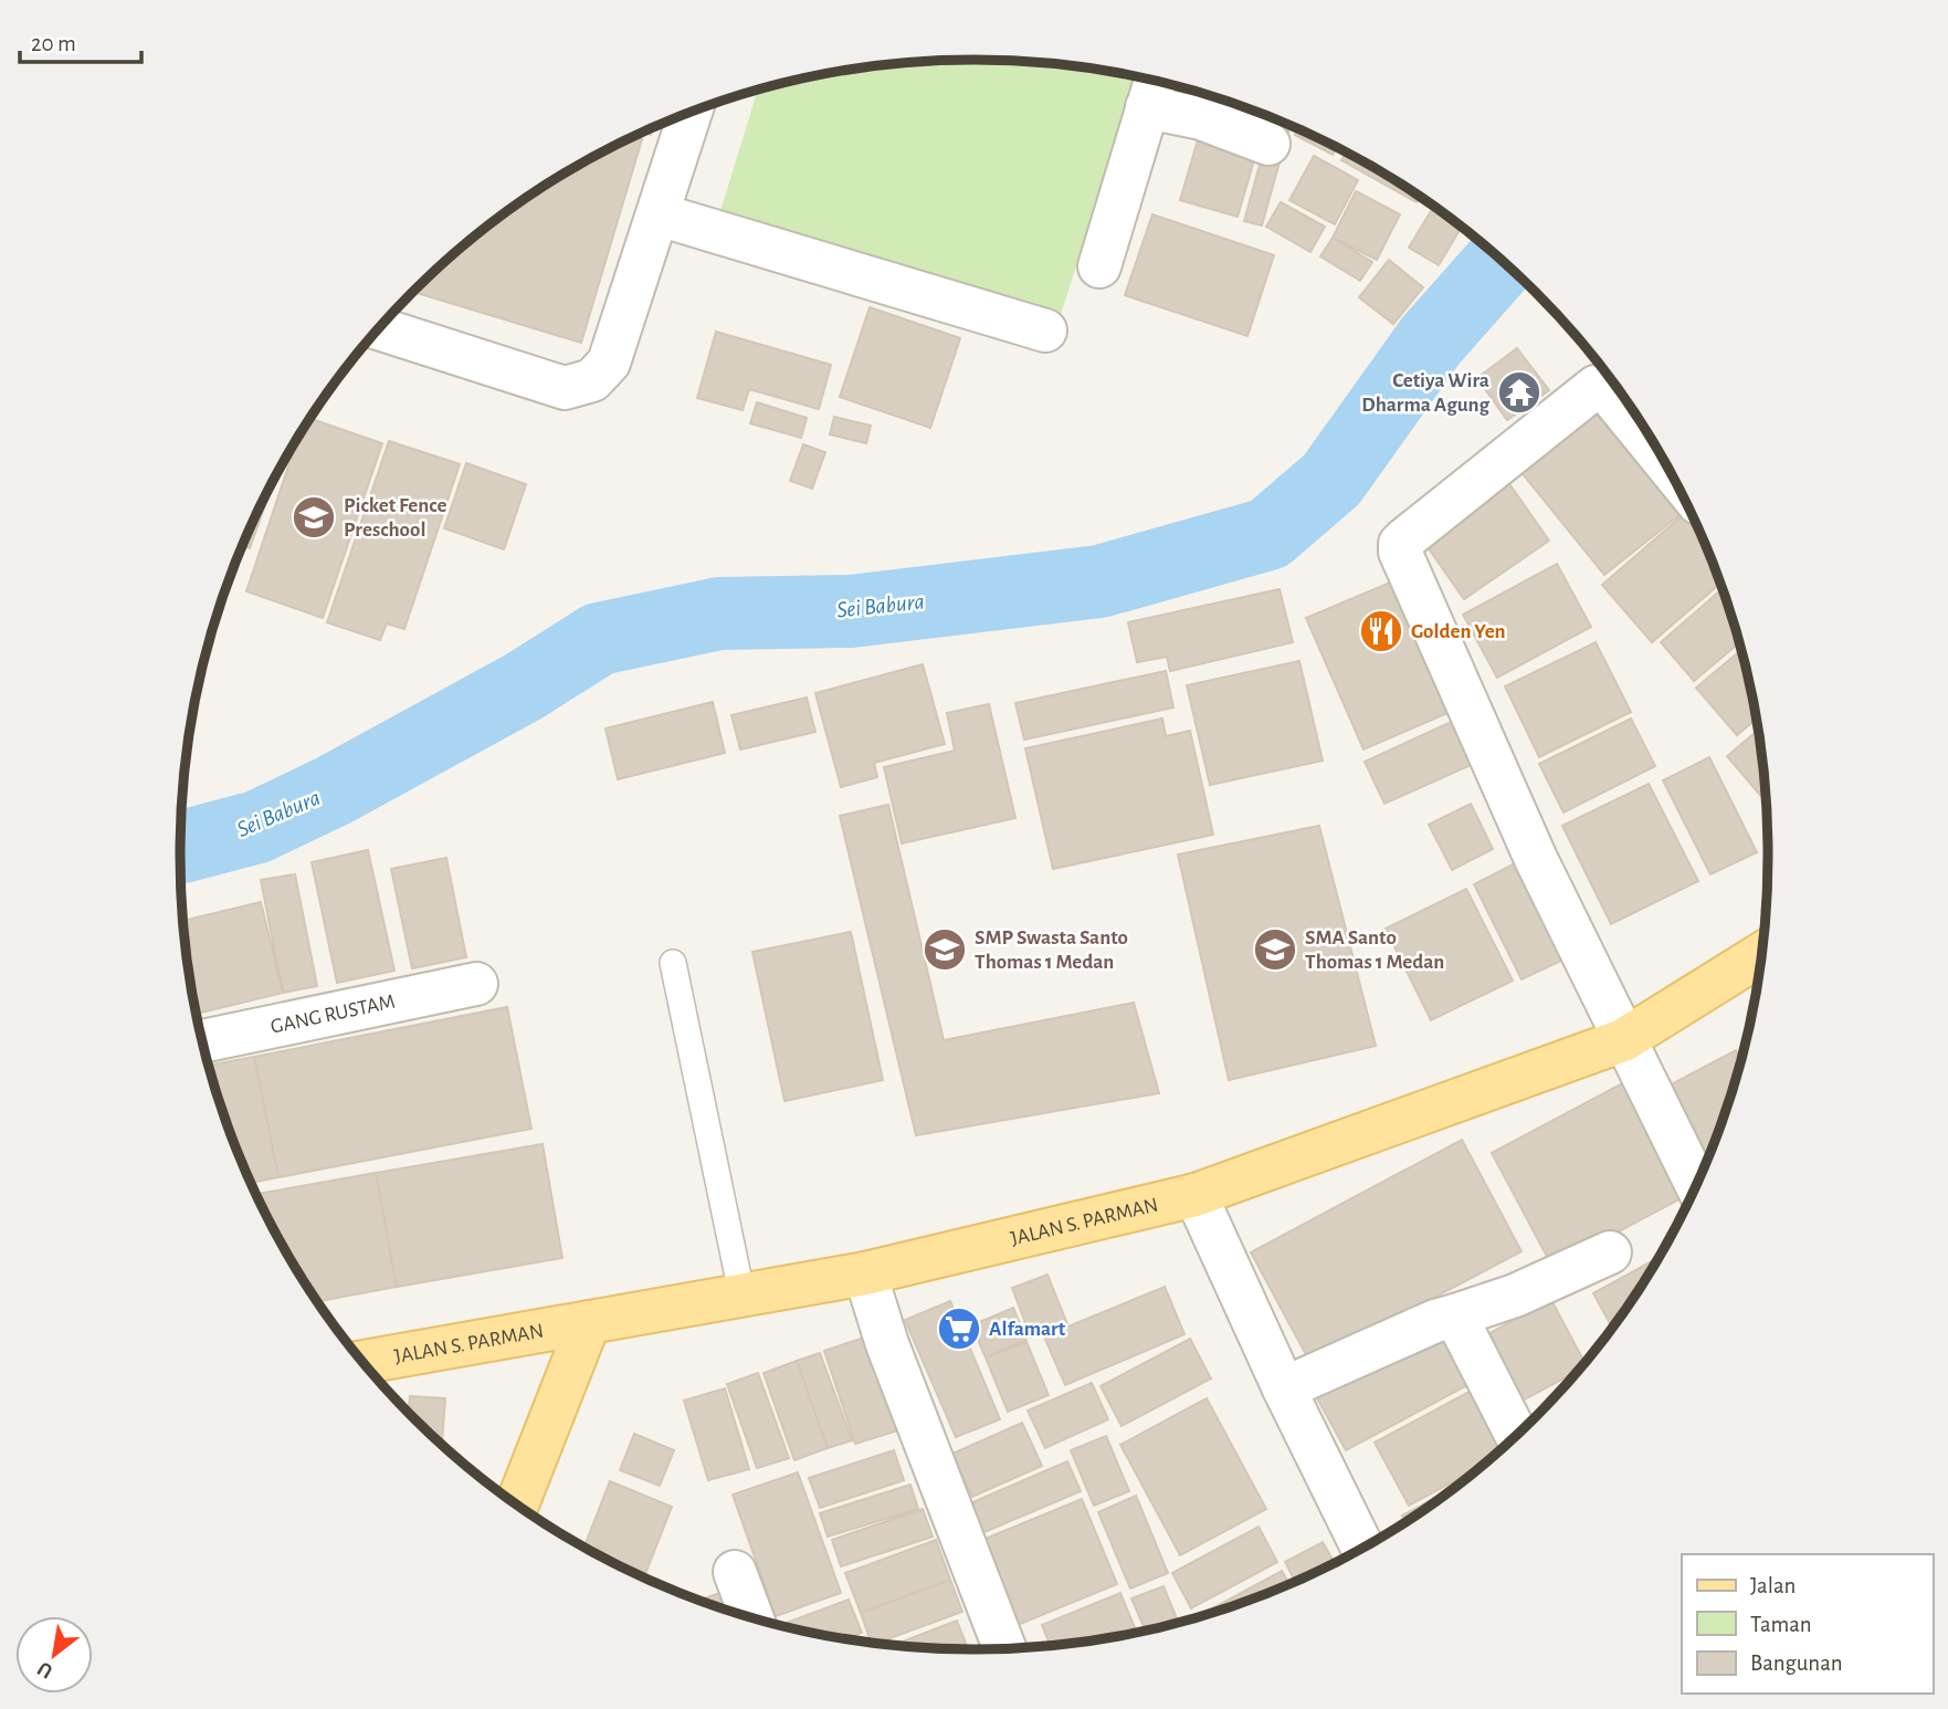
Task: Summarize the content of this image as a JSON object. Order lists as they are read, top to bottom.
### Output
{
  "streets": {
    "main road": ["JALAN S. PARMAN"],
    "street": ["GANG RUSTAM"]
  },
  "water": ["Sei Babura"],
  "places": {
    "temple": ["Cetiya Wira Dharma Agung"],
    "school or university": ["Picket Fence Preschool", "SMP Swasta Santo Thomas 1 Medan", "SMA Santo Thomas 1 Medan"],
    "restaurant": ["Golden Yen"],
    "supermarket": ["Alfamart"]
  },
  "legend": ["Jalan", "Taman", "Bangunan"],
  "scale_bar": "20 m",
  "north": "bottom left"
}
